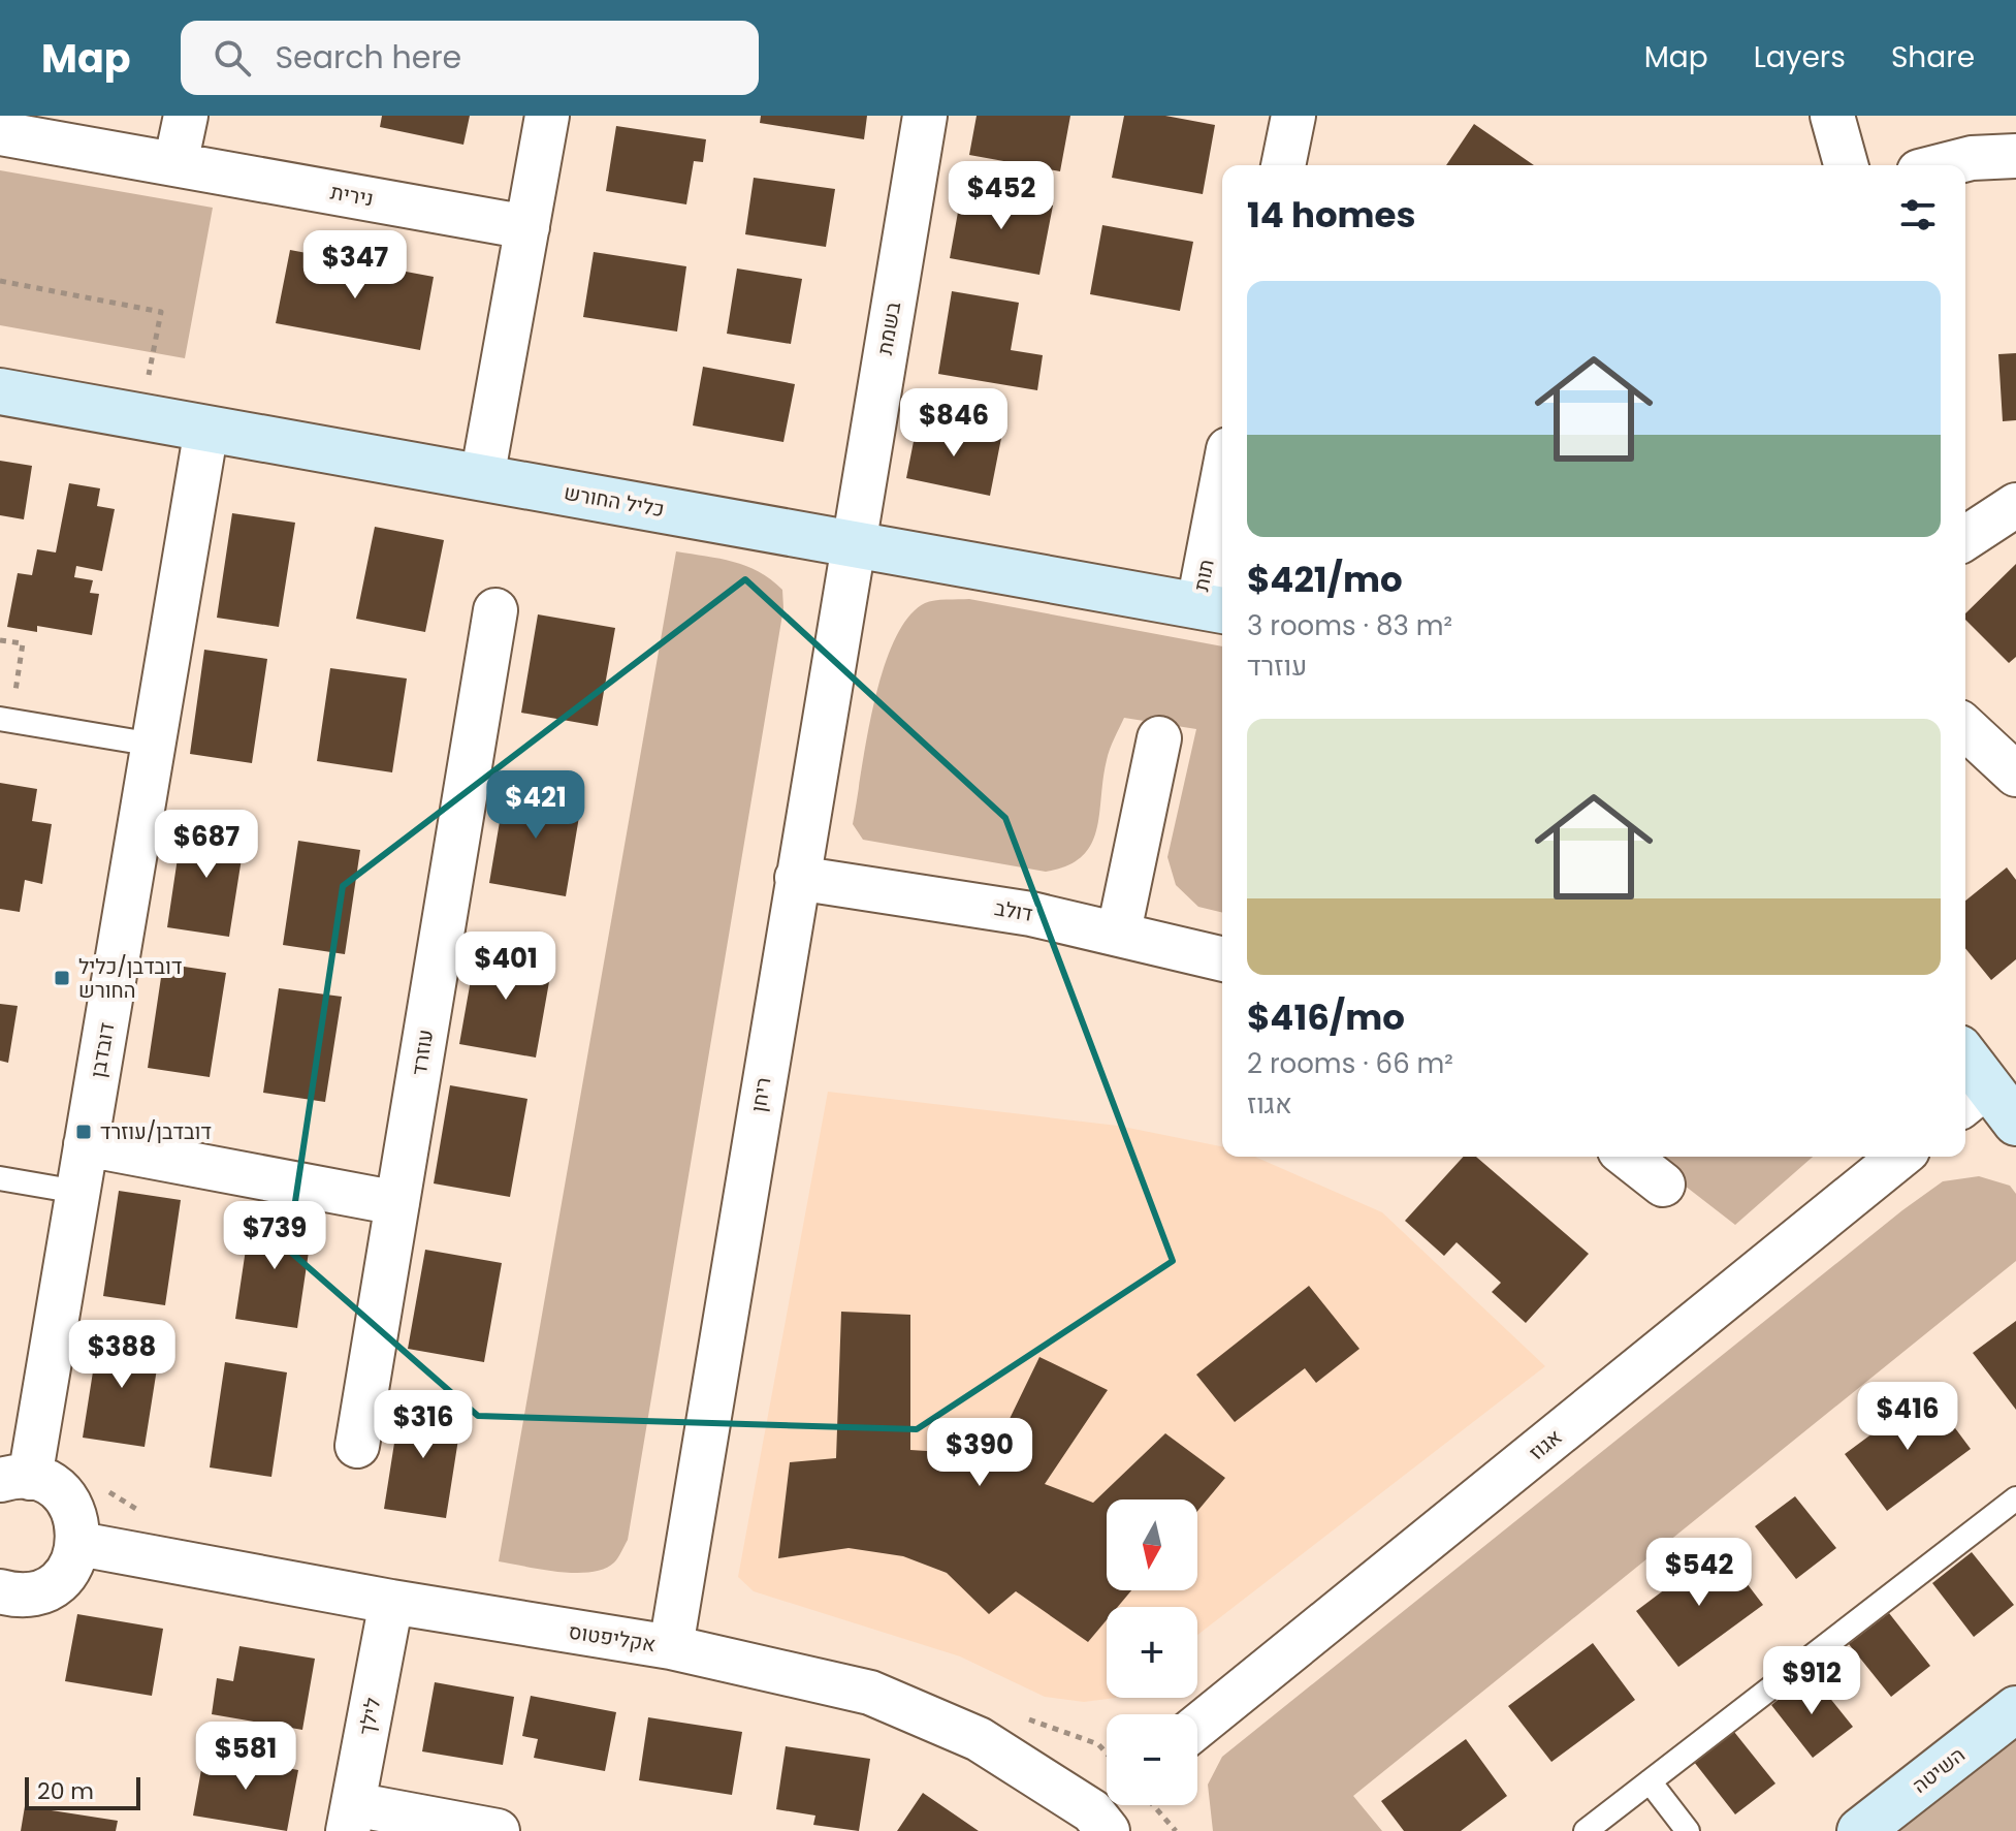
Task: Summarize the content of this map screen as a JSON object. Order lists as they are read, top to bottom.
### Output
{
  "streets": {
    "street": [
      "נירית",
      "בשמת",
      "כליל החורש",
      "תות",
      "דולב",
      "דובדבן",
      "עוזרד",
      "ריחן",
      "אגוז",
      "אקליפטוס",
      "לילך",
      "השיטה"
    ]
  },
  "crossings": [
    ["בשמת", "כליל החורש"],
    ["בשמת", "ריחן"],
    ["כליל החורש", "תות"],
    ["כליל החורש", "דובדבן"],
    ["כליל החורש", "ריחן"],
    ["דולב", "ריחן"],
    ["ריחן", "אקליפטוס"],
    ["אקליפטוס", "לילך"]
  ],
  "places": {
    "transit": ["דובדבן/כליל החורש", "דובדבן/עוזרד"]
  },
  "scale_bar": "20 m",
  "north": "bottom",
  "page": {
    "header": "Map",
    "search": "Search here",
    "nav": ["Map", "Layers", "Share"],
    "price": [
      "$452",
      "$347",
      "$846",
      "$421",
      "$687",
      "$401",
      "$739",
      "$388",
      "$416",
      "$316",
      "$390",
      "$542",
      "$912",
      "$581"
    ],
    "heading": "14 homes",
    "list": [
      {
        "name": "$421/mo",
        "note": "3 rooms · 83 m² · עוזרד"
      },
      {
        "name": "$416/mo",
        "note": "2 rooms · 66 m² · אגוז"
      }
    ],
    "map_buttons": ["+", "−"],
    "scale": "20 m"
  }
}
